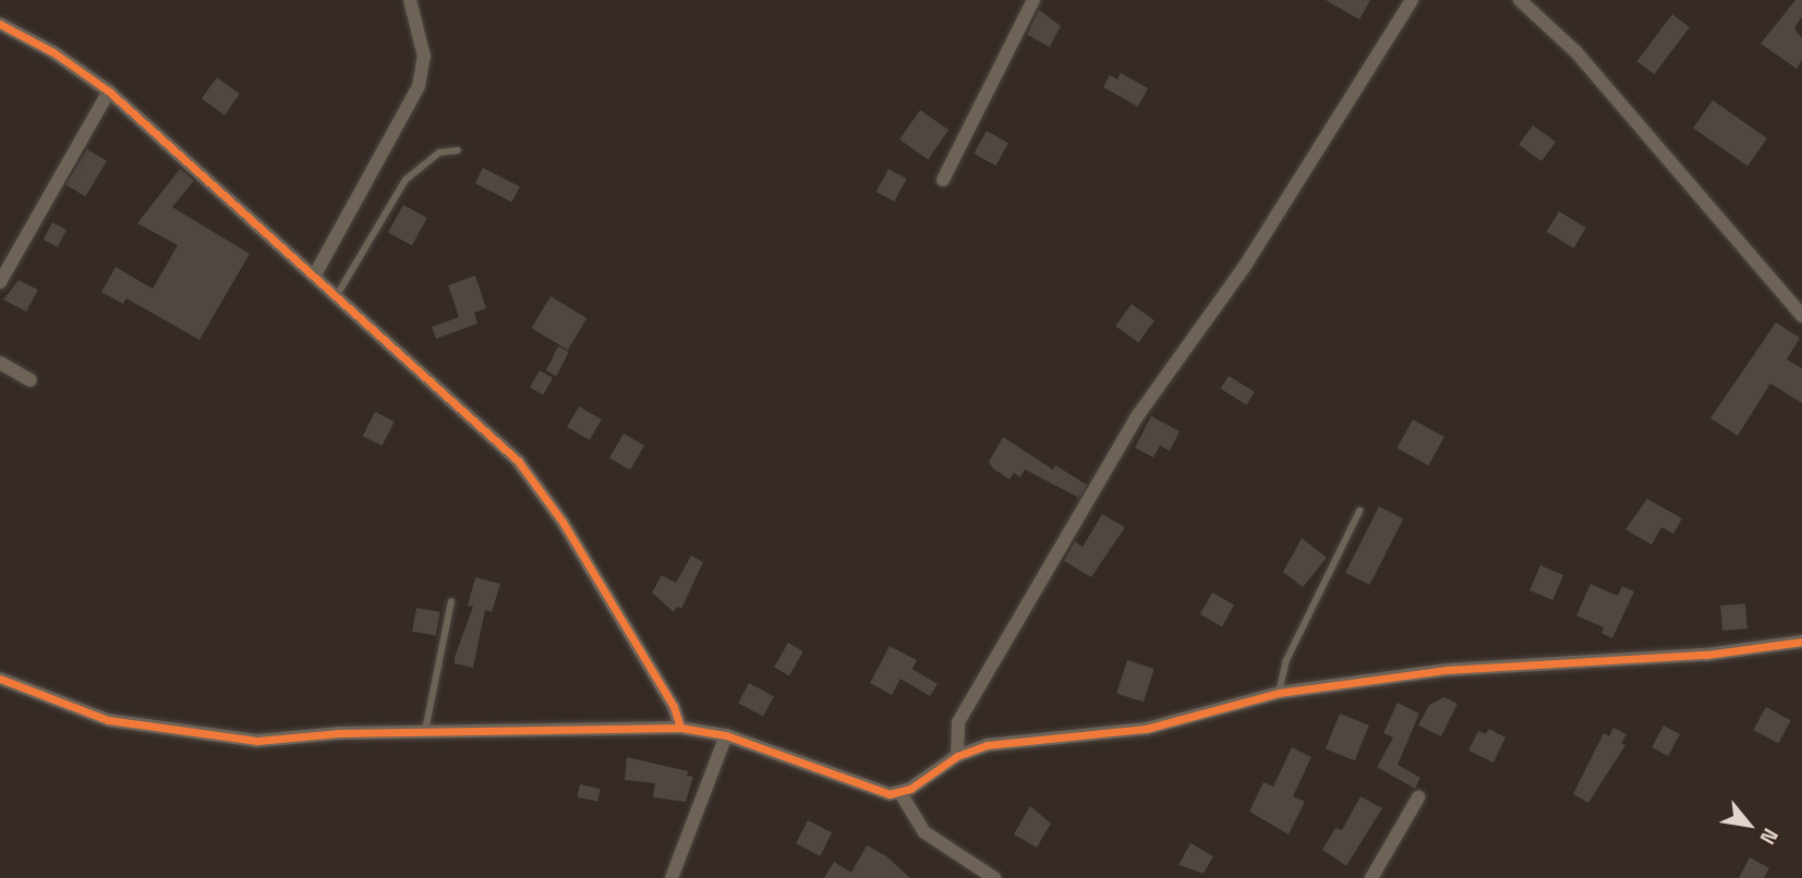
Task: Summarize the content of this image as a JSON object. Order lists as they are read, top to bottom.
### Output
{
  "north": "bottom right"
}
